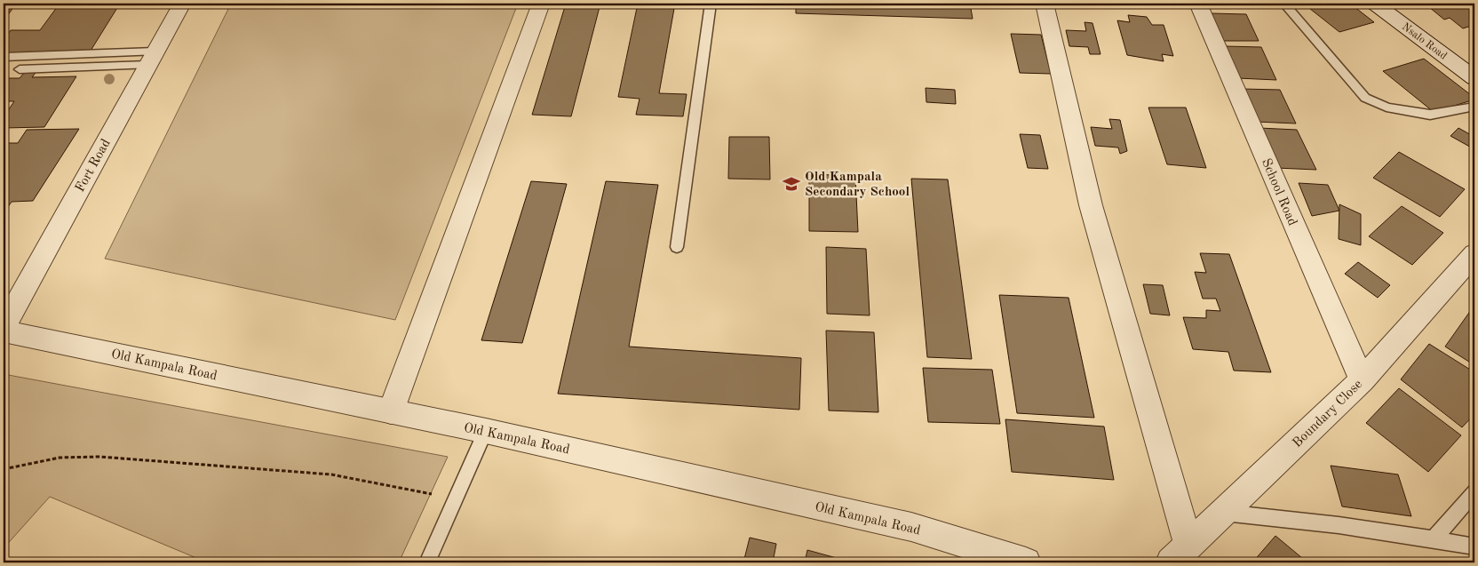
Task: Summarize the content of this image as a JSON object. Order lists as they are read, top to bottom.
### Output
{
  "streets": {
    "street": [
      "Nsalo Road",
      "Fort Road",
      "School Road",
      "Old Kampala Road",
      "Boundary Close"
    ]
  },
  "crossings": [
    ["School Road", "Boundary Close"]
  ],
  "places": {
    "school or university": ["Old Kampala Secondary School"]
  }
}
